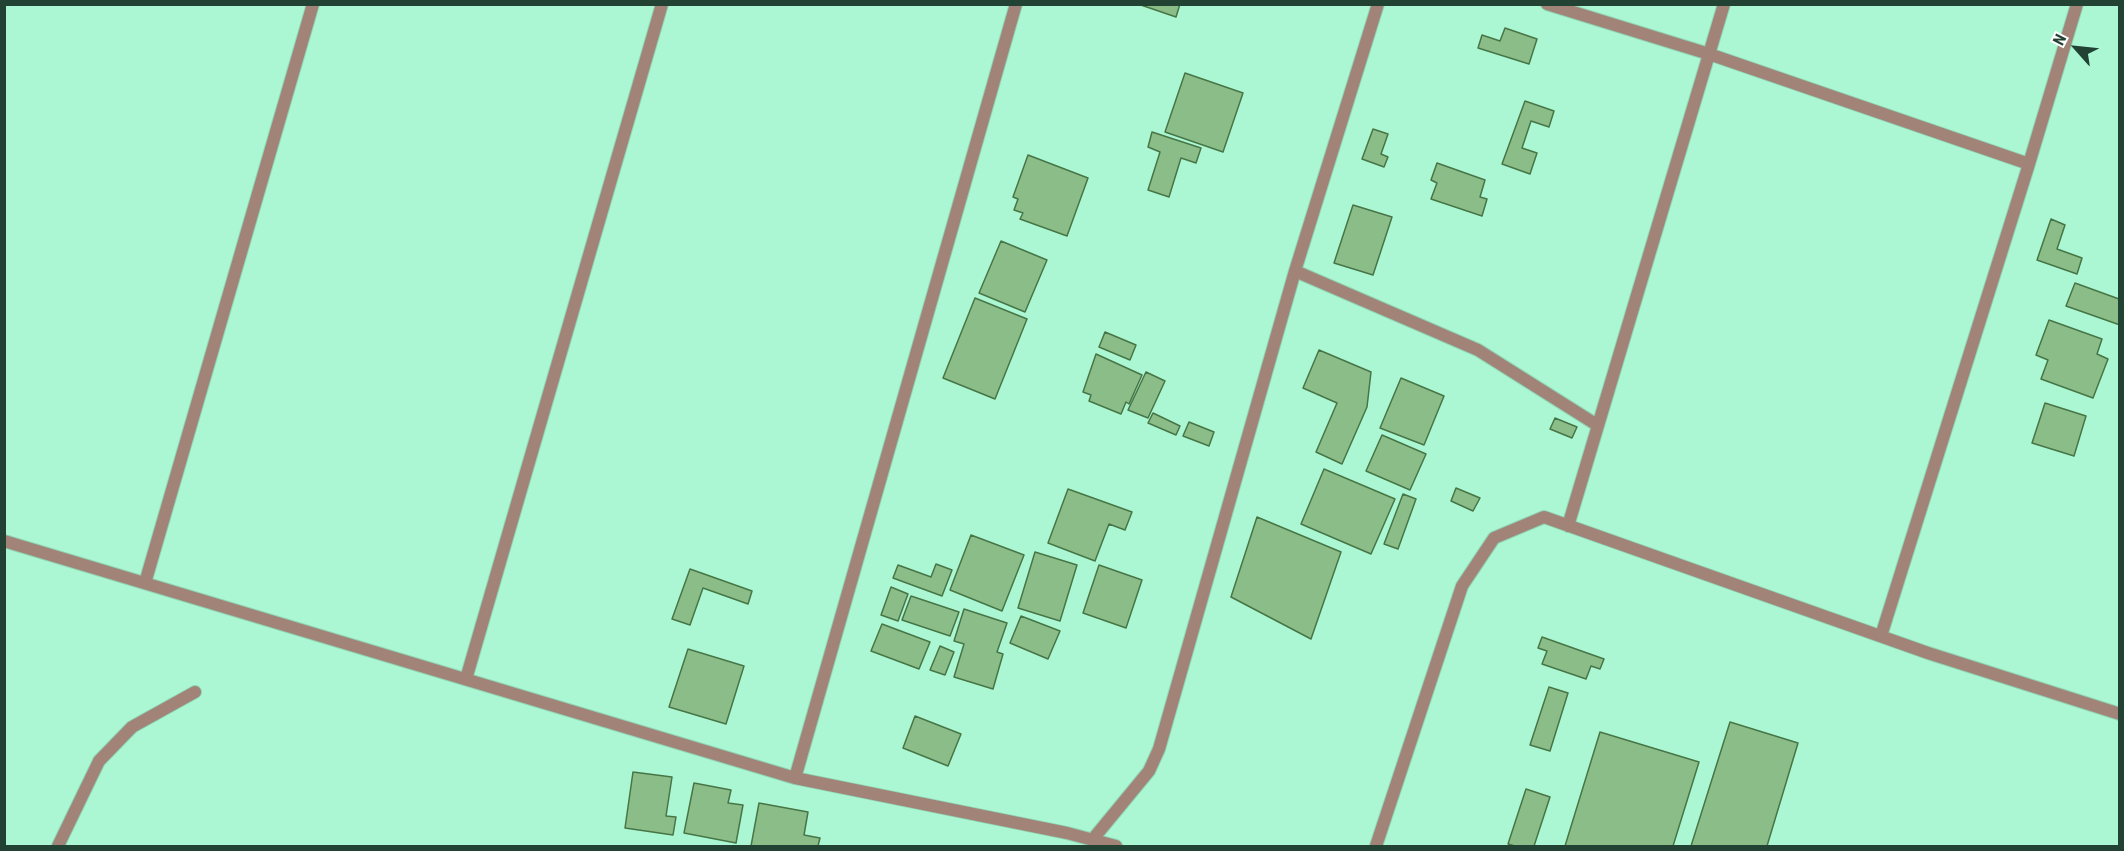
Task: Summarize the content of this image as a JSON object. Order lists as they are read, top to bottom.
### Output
{
  "north": "top left"
}
